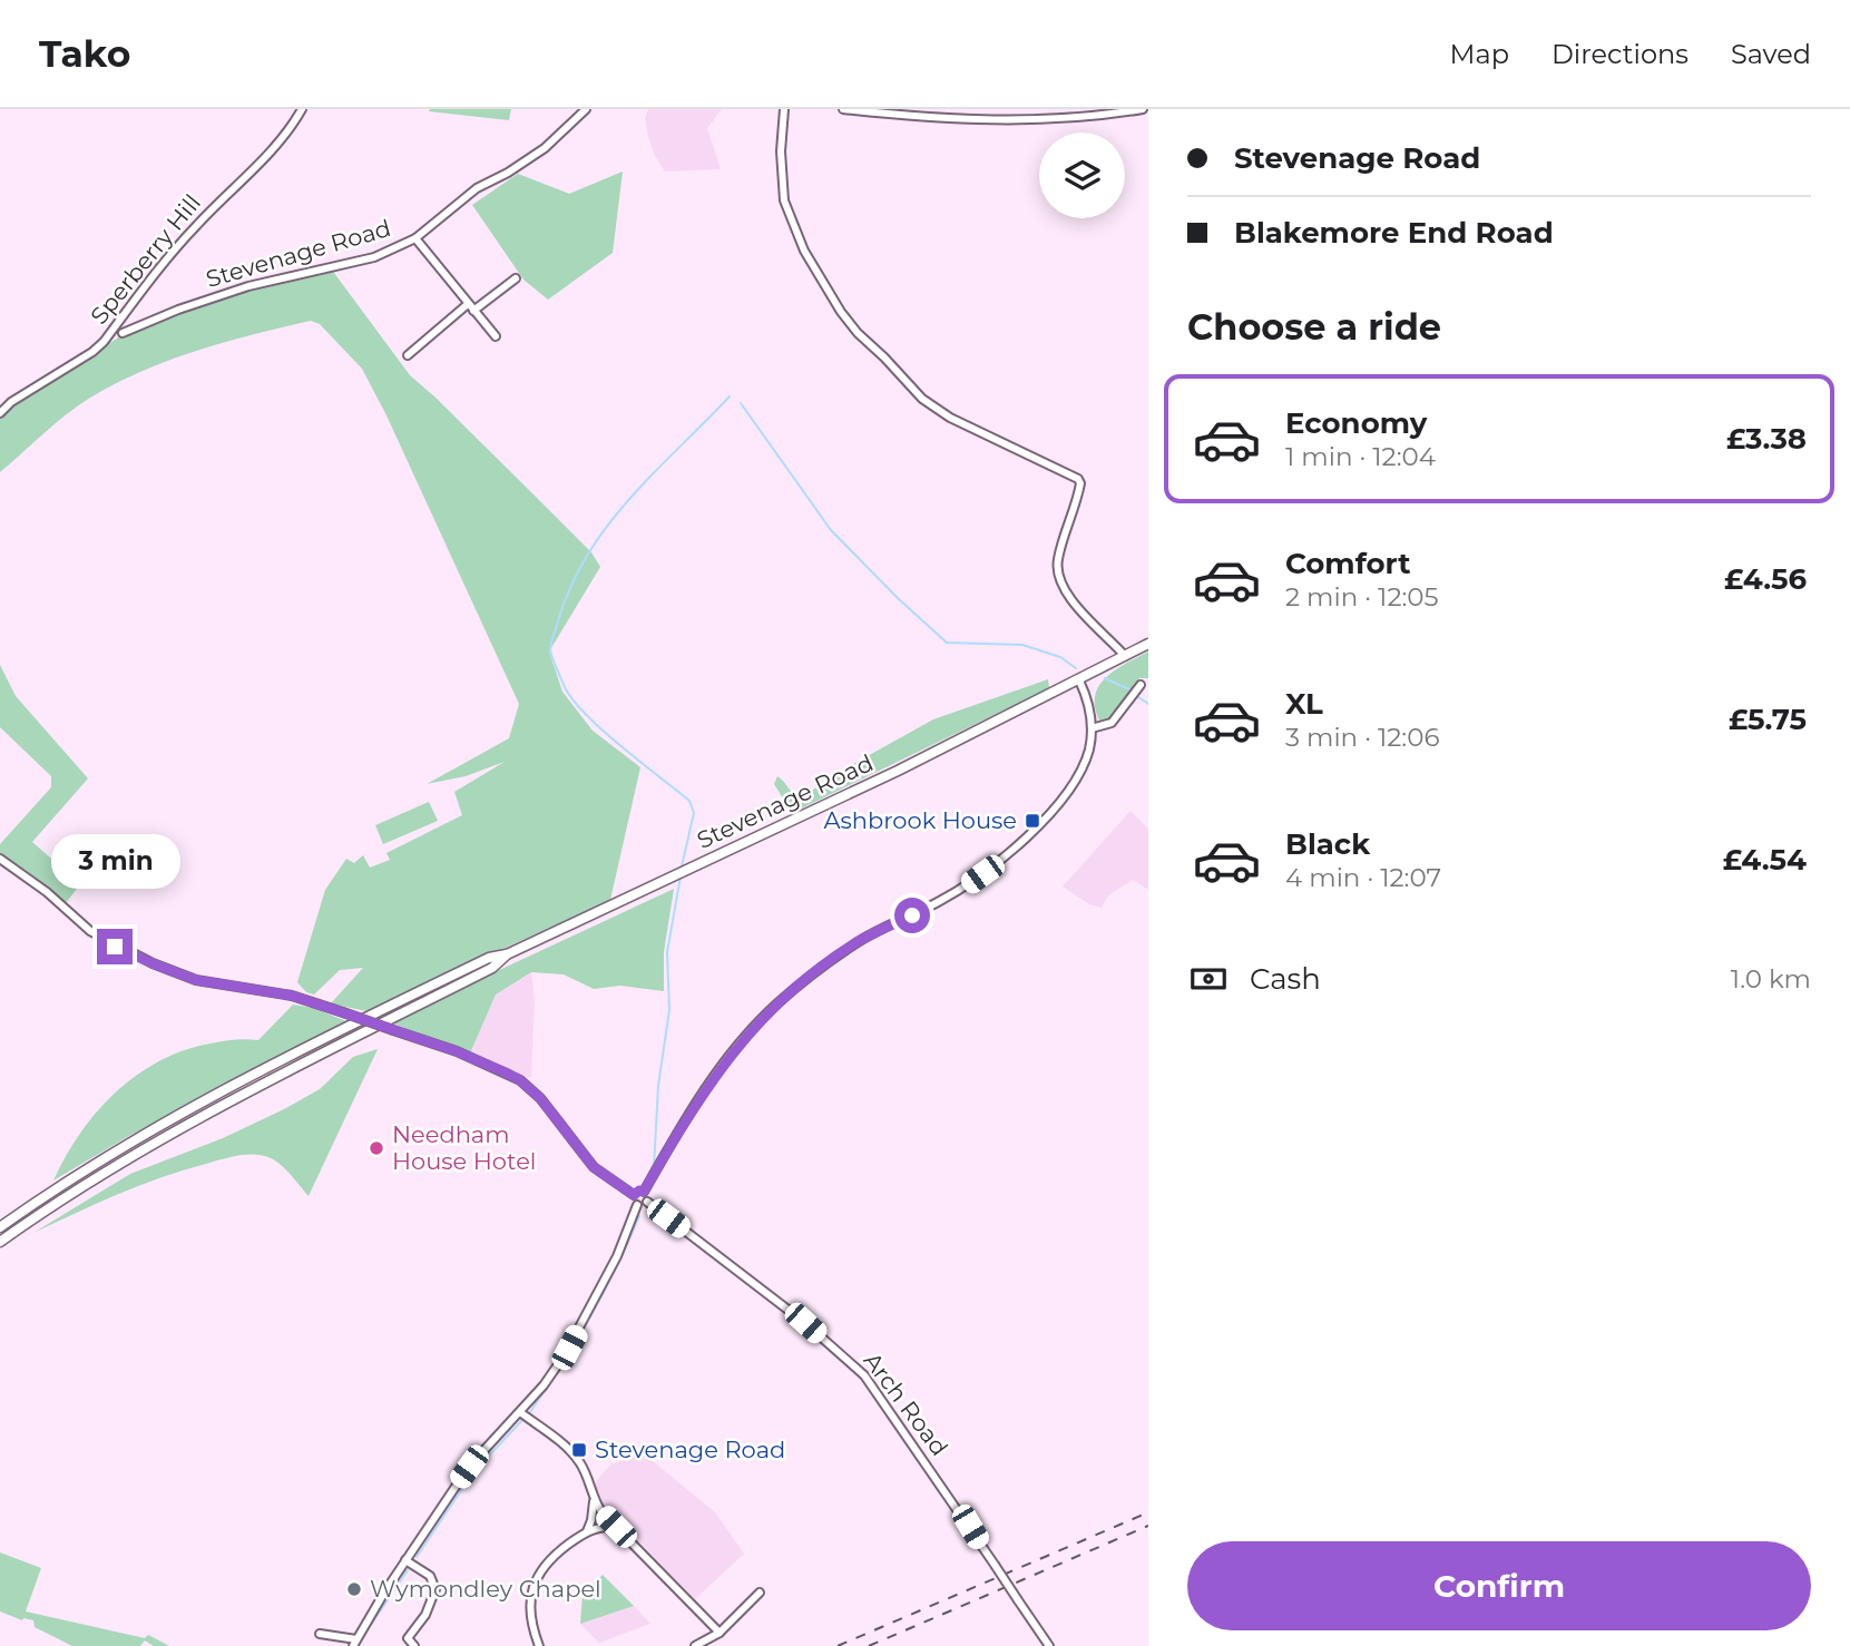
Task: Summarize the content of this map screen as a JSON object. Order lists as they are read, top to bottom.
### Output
{
  "streets": {
    "main road": ["Stevenage Road"],
    "street": ["Sperberry Hill", "Arch Road"]
  },
  "places": {
    "transit": ["Ashbrook House", "Stevenage Road"],
    "other": ["Needham House Hotel", "Wymondley Chapel"]
  },
  "page": {
    "header": "Tako",
    "nav": ["Map", "Directions", "Saved"],
    "banner": ["Stevenage Road", "Blakemore End Road"],
    "heading": "Choose a ride",
    "list": [
      {
        "name": "Economy",
        "note": "1 min · 12:04",
        "value": "£3.38"
      },
      {
        "name": "Comfort",
        "note": "2 min · 12:05",
        "value": "£4.56"
      },
      {
        "name": "XL",
        "note": "3 min · 12:06",
        "value": "£5.75"
      },
      {
        "name": "Black",
        "note": "4 min · 12:07",
        "value": "£4.54"
      }
    ],
    "bubble": "3 min",
    "pay": ["Cash", "1.0 km"],
    "buttons": "Confirm"
  }
}
